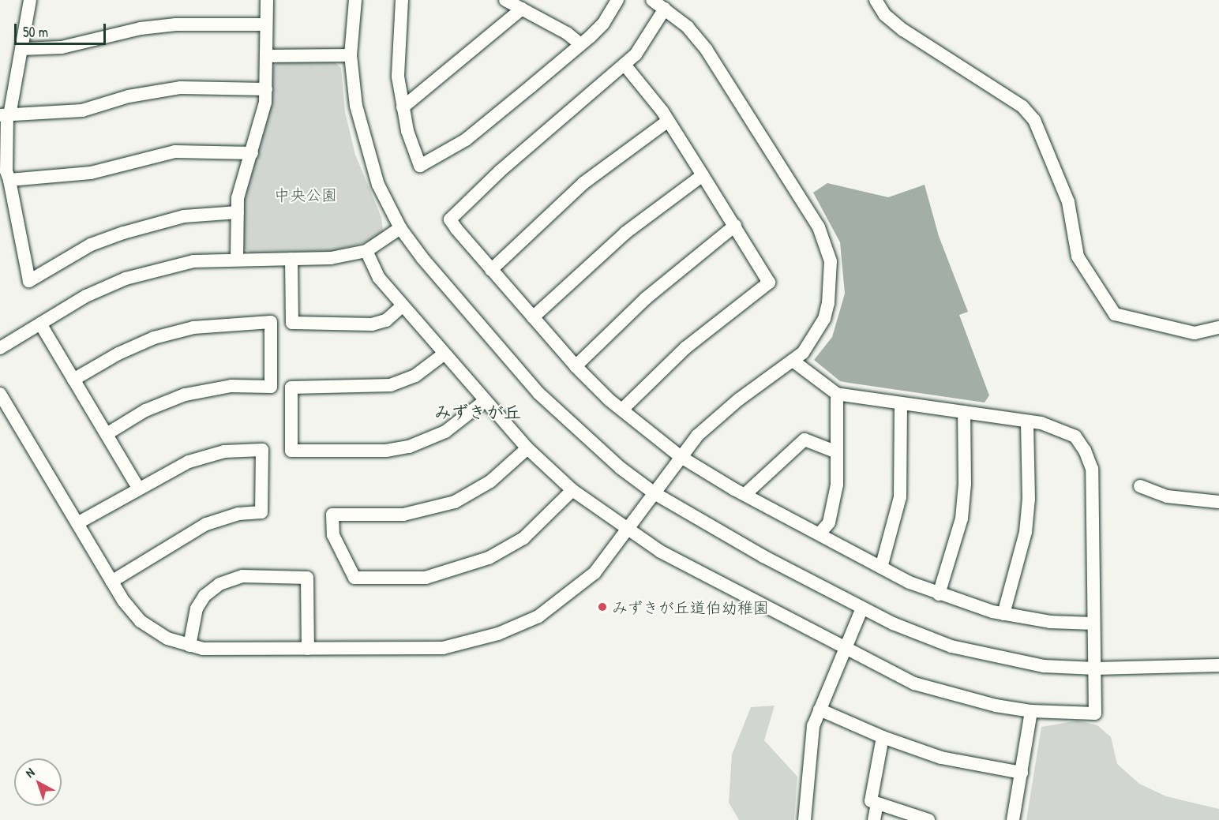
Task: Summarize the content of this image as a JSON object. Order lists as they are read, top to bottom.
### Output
{
  "districts": ["みずきが丘"],
  "parks": ["中央公園"],
  "places": ["みずきが丘道伯幼稚園"],
  "scale_bar": "50 m",
  "north": "top left"
}
